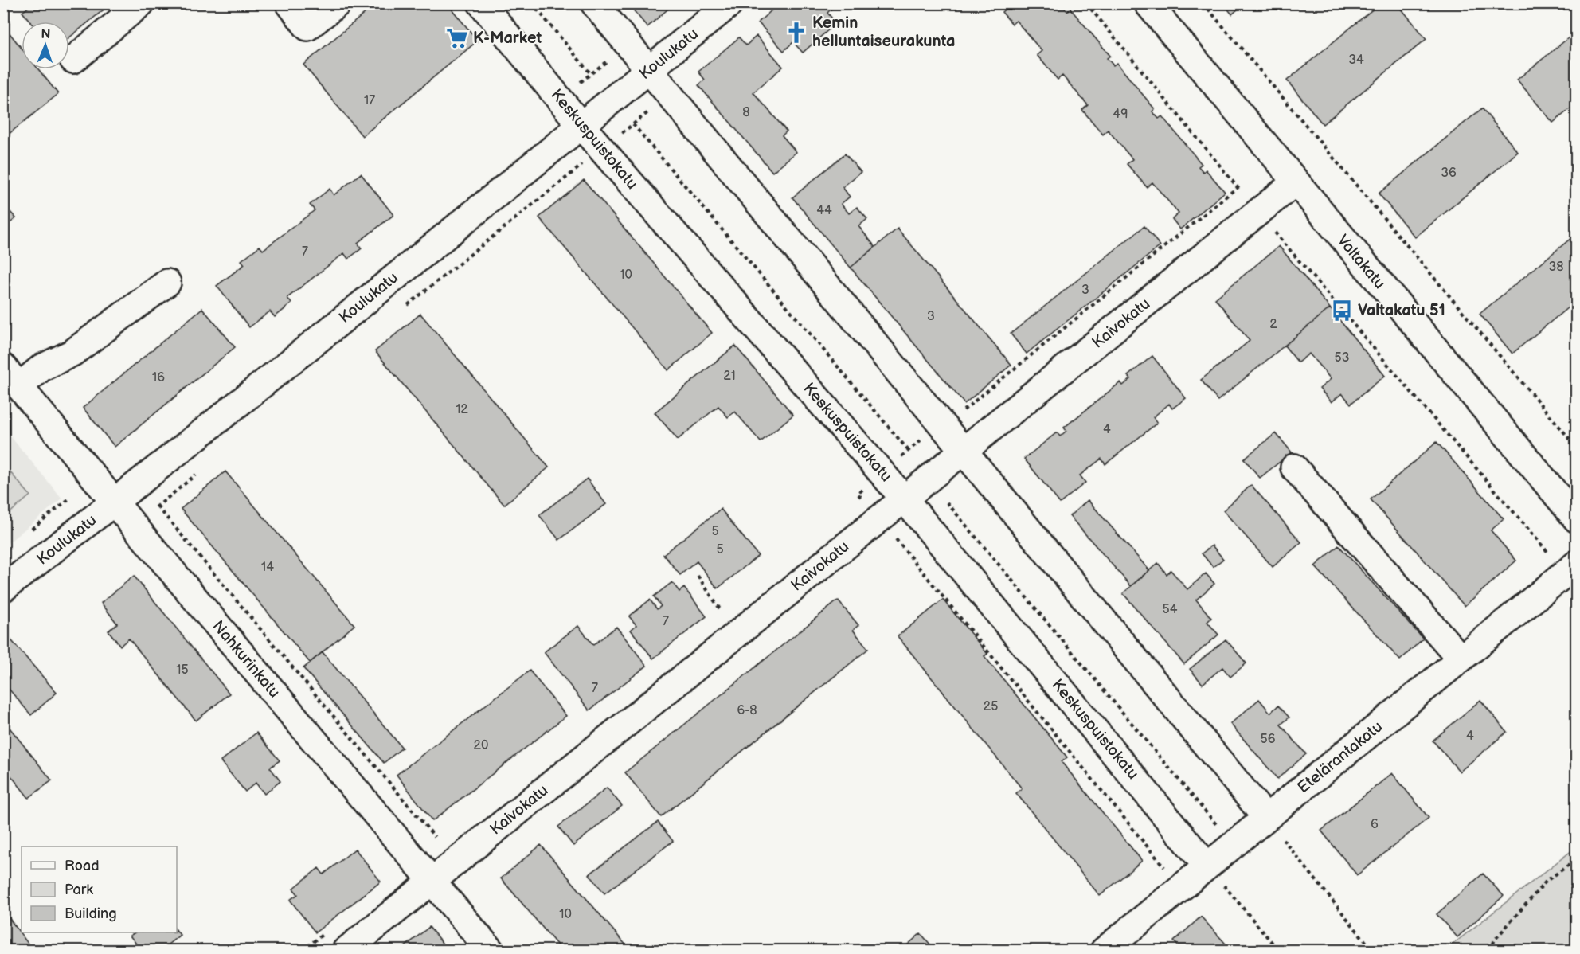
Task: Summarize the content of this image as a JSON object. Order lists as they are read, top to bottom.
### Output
{
  "streets": {
    "street": [
      "Koulukatu",
      "Keskuspuistokatu",
      "Valtakatu",
      "Kaivokatu",
      "Nahkurinkatu",
      "Etelärantakatu"
    ]
  },
  "crossings": [
    ["Koulukatu", "Keskuspuistokatu"],
    ["Koulukatu", "Nahkurinkatu"],
    ["Keskuspuistokatu", "Kaivokatu"],
    ["Keskuspuistokatu", "Etelärantakatu"],
    ["Valtakatu", "Kaivokatu"],
    ["Kaivokatu", "Nahkurinkatu"]
  ],
  "places": {
    "church": ["Kemin helluntaiseurakunta"],
    "supermarket": ["K-Market"],
    "bus stop": ["Valtakatu 51"]
  },
  "house_numbers": [
    "34",
    "17",
    "8",
    "49",
    "36",
    "44",
    "7",
    "38",
    "10",
    "3",
    "3",
    "2",
    "53",
    "21",
    "16",
    "12",
    "4",
    "5",
    "5",
    "14",
    "54",
    "7",
    "15",
    "7",
    "25",
    "6-8",
    "4",
    "56",
    "20",
    "6",
    "10"
  ],
  "legend": ["Road", "Park", "Building"],
  "north": "top"
}
